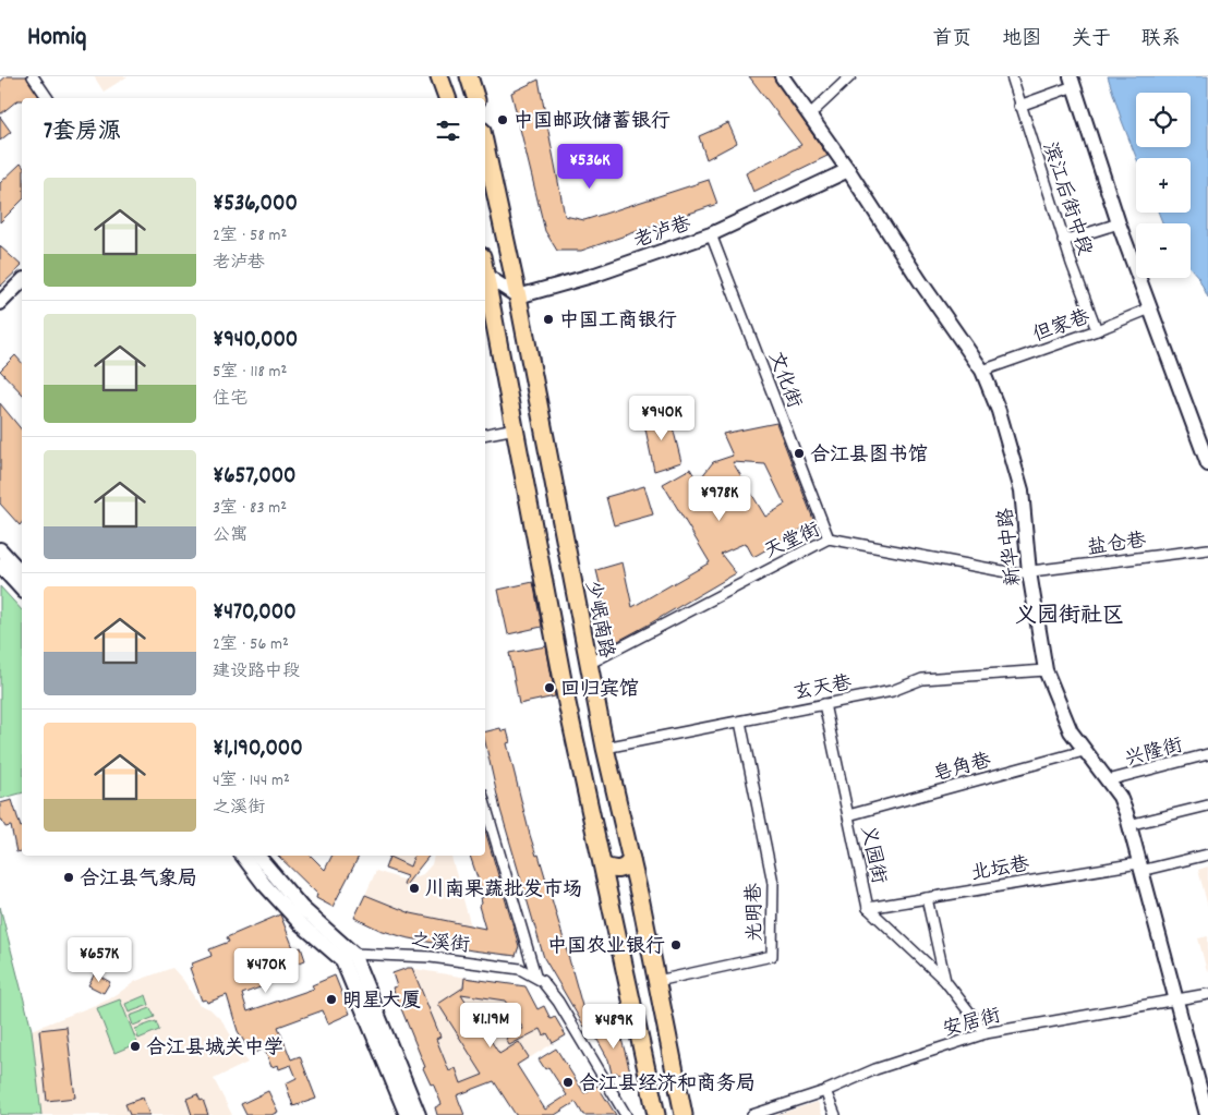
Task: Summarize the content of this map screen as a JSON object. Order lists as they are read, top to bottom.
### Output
{
  "streets": {
    "main road": ["少岷南路"],
    "street": [
      "滨江后街中段",
      "老泸巷",
      "但家巷",
      "文化街",
      "天堂街",
      "盐仓巷",
      "新华中路",
      "玄天巷",
      "兴隆街",
      "皂角巷",
      "义园街",
      "北坛巷",
      "光明巷",
      "之溪街",
      "安居街"
    ]
  },
  "crossings": [
    ["滨江后街中段", "但家巷"],
    ["老泸巷", "文化街"],
    ["老泸巷", "新华中路"],
    ["老泸巷", "少岷南路"],
    ["但家巷", "新华中路"],
    ["文化街", "天堂街"],
    ["天堂街", "盐仓巷"],
    ["天堂街", "新华中路"],
    ["天堂街", "少岷南路"],
    ["盐仓巷", "新华中路"],
    ["新华中路", "玄天巷"],
    ["新华中路", "兴隆街"],
    ["新华中路", "皂角巷"],
    ["新华中路", "北坛巷"],
    ["新华中路", "安居街"],
    ["少岷南路", "玄天巷"],
    ["少岷南路", "光明巷"],
    ["玄天巷", "义园街"],
    ["玄天巷", "光明巷"],
    ["皂角巷", "义园街"],
    ["义园街", "北坛巷"],
    ["义园街", "安居街"]
  ],
  "districts": ["义园街社区"],
  "places": [
    "中国邮政储蓄银行",
    "中国工商银行",
    "合江县图书馆",
    "回归宾馆",
    "合江县气象局",
    "川南果蔬批发市场",
    "中国农业银行",
    "明星大厦",
    "合江县城关中学",
    "合江县经济和商务局"
  ],
  "page": {
    "header": "Homiq",
    "nav": [
      "首页",
      "地图",
      "关于",
      "联系"
    ],
    "map_buttons": ["+", "−"],
    "heading": "7套房源",
    "price": [
      "¥536K",
      "¥940K",
      "¥978K",
      "¥657K",
      "¥470K",
      "¥1.19M",
      "¥489K"
    ],
    "list": [
      {
        "name": "¥536,000",
        "note": "2室 · 58 m² · 老泸巷"
      },
      {
        "name": "¥940,000",
        "note": "5室 · 118 m² · 住宅"
      },
      {
        "name": "¥657,000",
        "note": "3室 · 83 m² · 公寓"
      },
      {
        "name": "¥470,000",
        "note": "2室 · 56 m² · 建设路中段"
      },
      {
        "name": "¥1,190,000",
        "note": "4室 · 144 m² · 之溪街"
      }
    ]
  }
}
